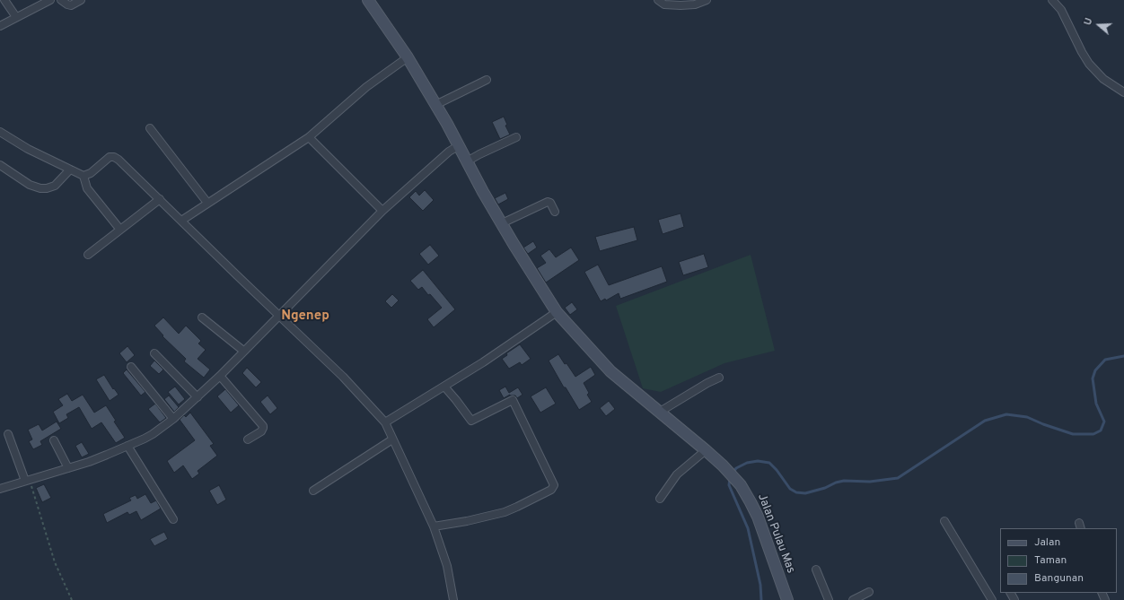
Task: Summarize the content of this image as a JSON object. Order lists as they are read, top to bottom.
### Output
{
  "streets": {
    "street": ["Jalan Pulau Mas"]
  },
  "districts": ["Ngenep"],
  "legend": ["Jalan", "Taman", "Bangunan"],
  "north": "left"
}
